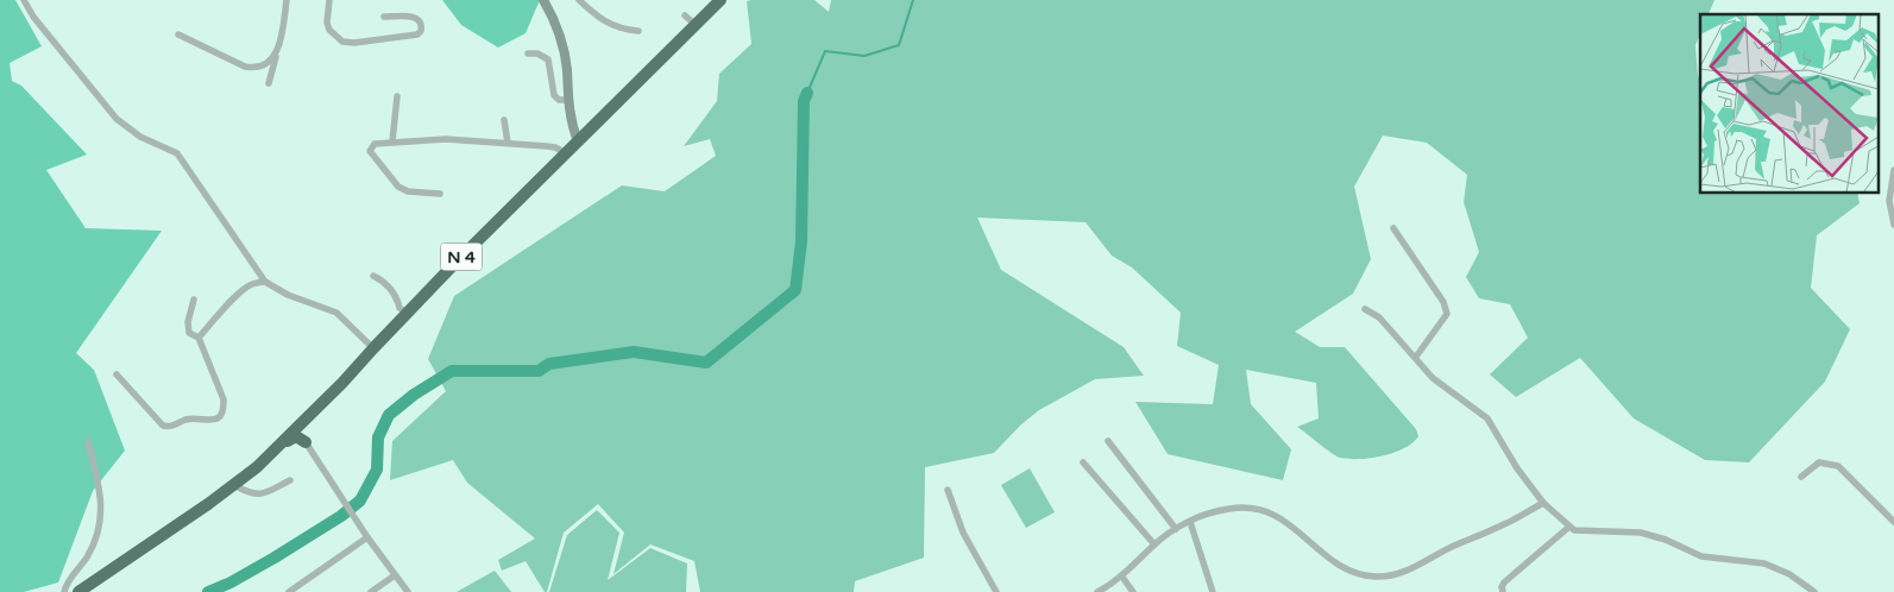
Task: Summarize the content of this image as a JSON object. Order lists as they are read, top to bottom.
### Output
{
  "streets": {
    "highway": ["N 4"]
  }
}
